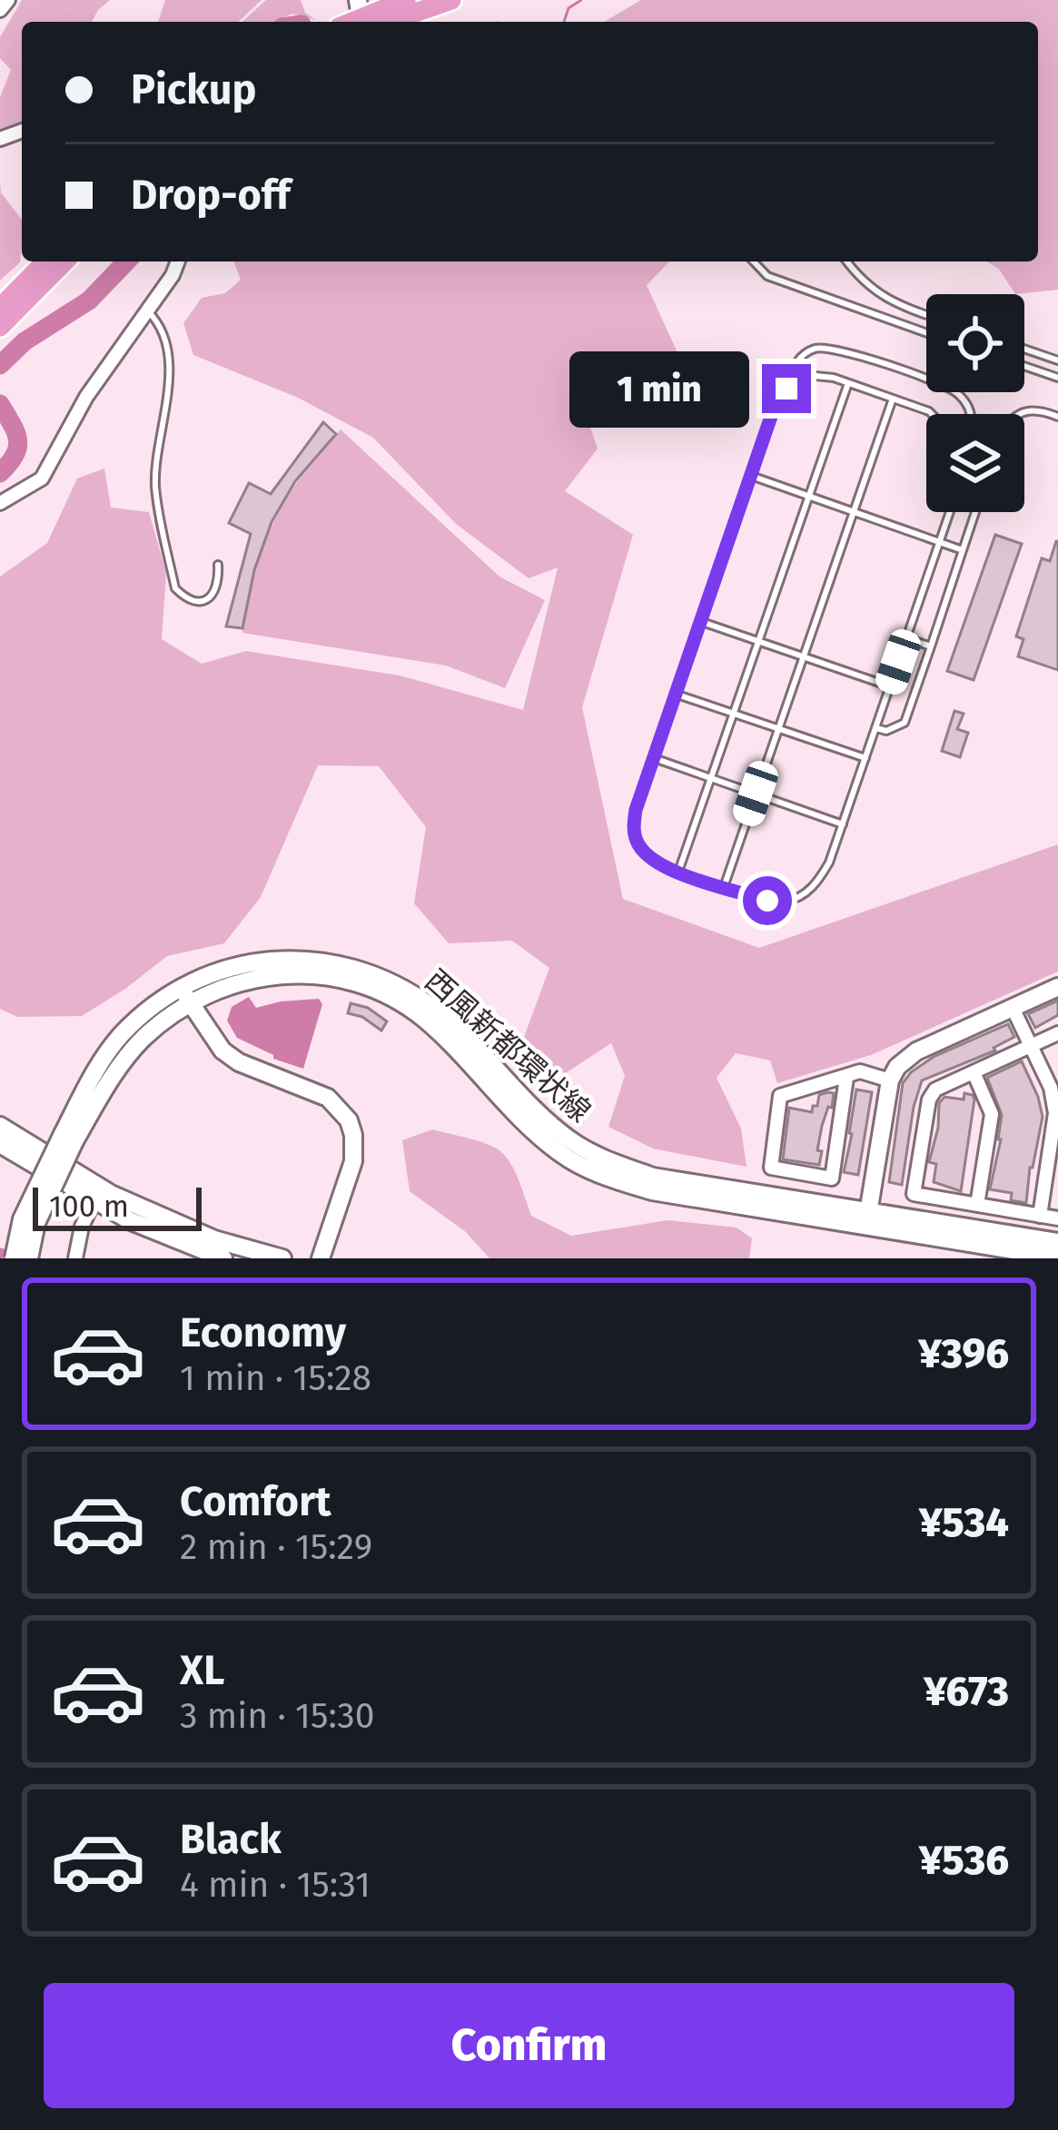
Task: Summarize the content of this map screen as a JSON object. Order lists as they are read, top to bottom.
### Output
{
  "streets": {
    "street": ["西風新都環状線"]
  },
  "scale_bar": "100 m",
  "page": {
    "banner": ["Pickup", "Drop-off"],
    "bubble": "1 min",
    "scale": "100 m",
    "list": [
      {
        "name": "Economy",
        "note": "1 min · 15:28",
        "value": "¥396"
      },
      {
        "name": "Comfort",
        "note": "2 min · 15:29",
        "value": "¥534"
      },
      {
        "name": "XL",
        "note": "3 min · 15:30",
        "value": "¥673"
      },
      {
        "name": "Black",
        "note": "4 min · 15:31",
        "value": "¥536"
      }
    ],
    "buttons": "Confirm"
  }
}
